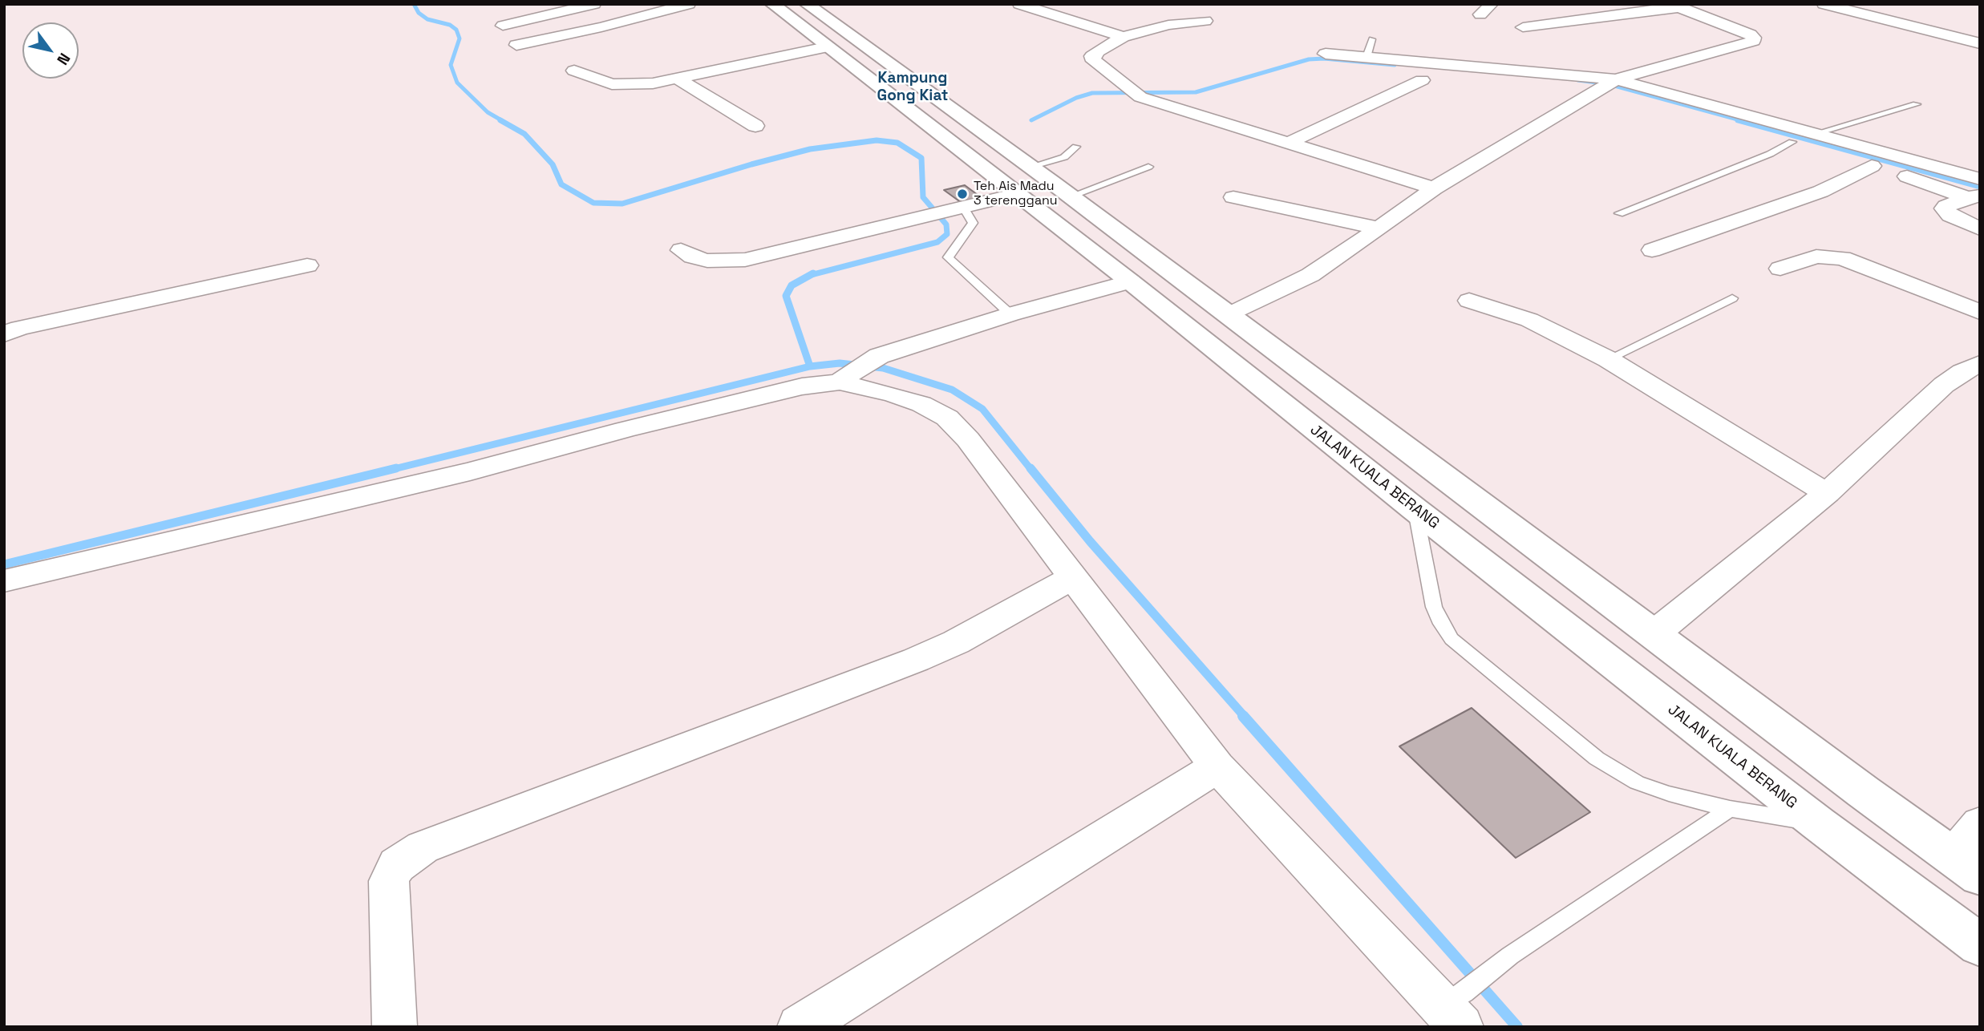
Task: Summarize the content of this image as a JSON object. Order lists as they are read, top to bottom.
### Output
{
  "streets": {
    "highway": ["JALAN KUALA BERANG"]
  },
  "districts": ["Kampung Gong Kiat"],
  "places": ["Teh Ais Madu 3 terengganu"],
  "north": "bottom right"
}
